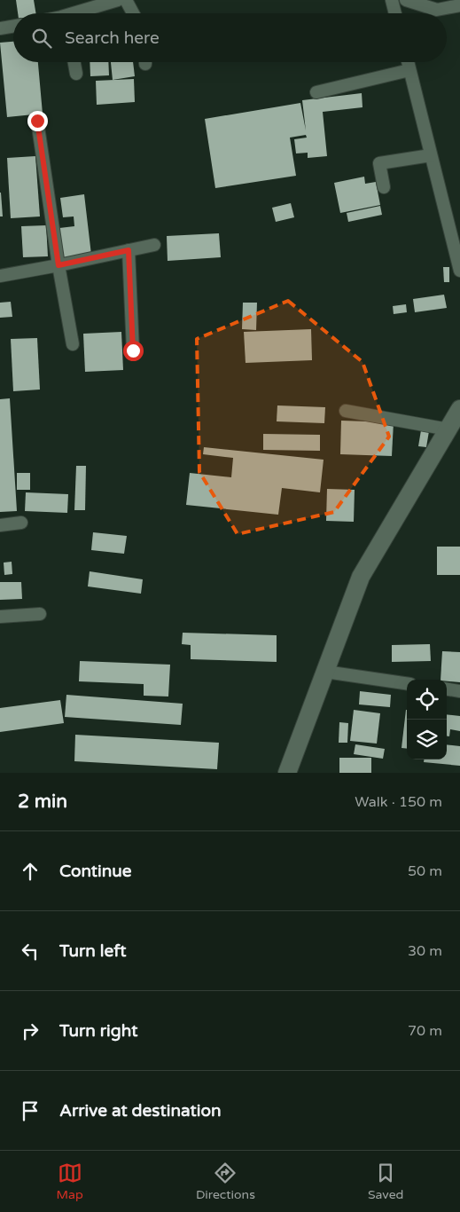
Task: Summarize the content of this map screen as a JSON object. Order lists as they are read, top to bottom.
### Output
{
  "page": {
    "search": "Search here",
    "heading": ["2 min", "Walk · 150 m"],
    "list": [
      ["Continue", "50 m"],
      ["Turn left", "30 m"],
      ["Turn right", "70 m"],
      "Arrive at destination"
    ],
    "nav": ["Map", "Directions", "Saved"]
  }
}
